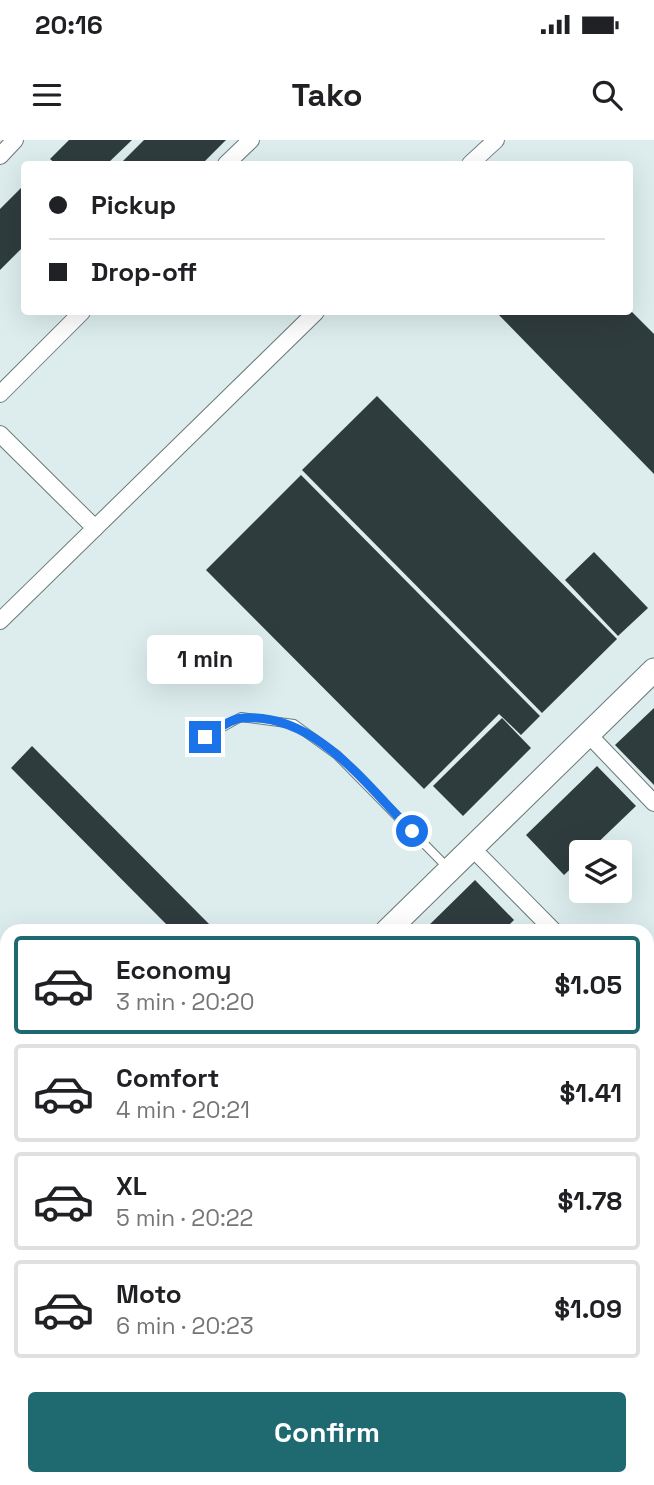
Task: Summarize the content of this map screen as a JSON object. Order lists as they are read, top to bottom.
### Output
{
  "page": {
    "status": "20:16",
    "header": "Tako",
    "banner": ["Pickup", "Drop-off"],
    "bubble": "1 min",
    "list": [
      {
        "name": "Economy",
        "note": "3 min · 20:20",
        "value": "$1.05"
      },
      {
        "name": "Comfort",
        "note": "4 min · 20:21",
        "value": "$1.41"
      },
      {
        "name": "XL",
        "note": "5 min · 20:22",
        "value": "$1.78"
      },
      {
        "name": "Moto",
        "note": "6 min · 20:23",
        "value": "$1.09"
      }
    ],
    "buttons": "Confirm"
  }
}
